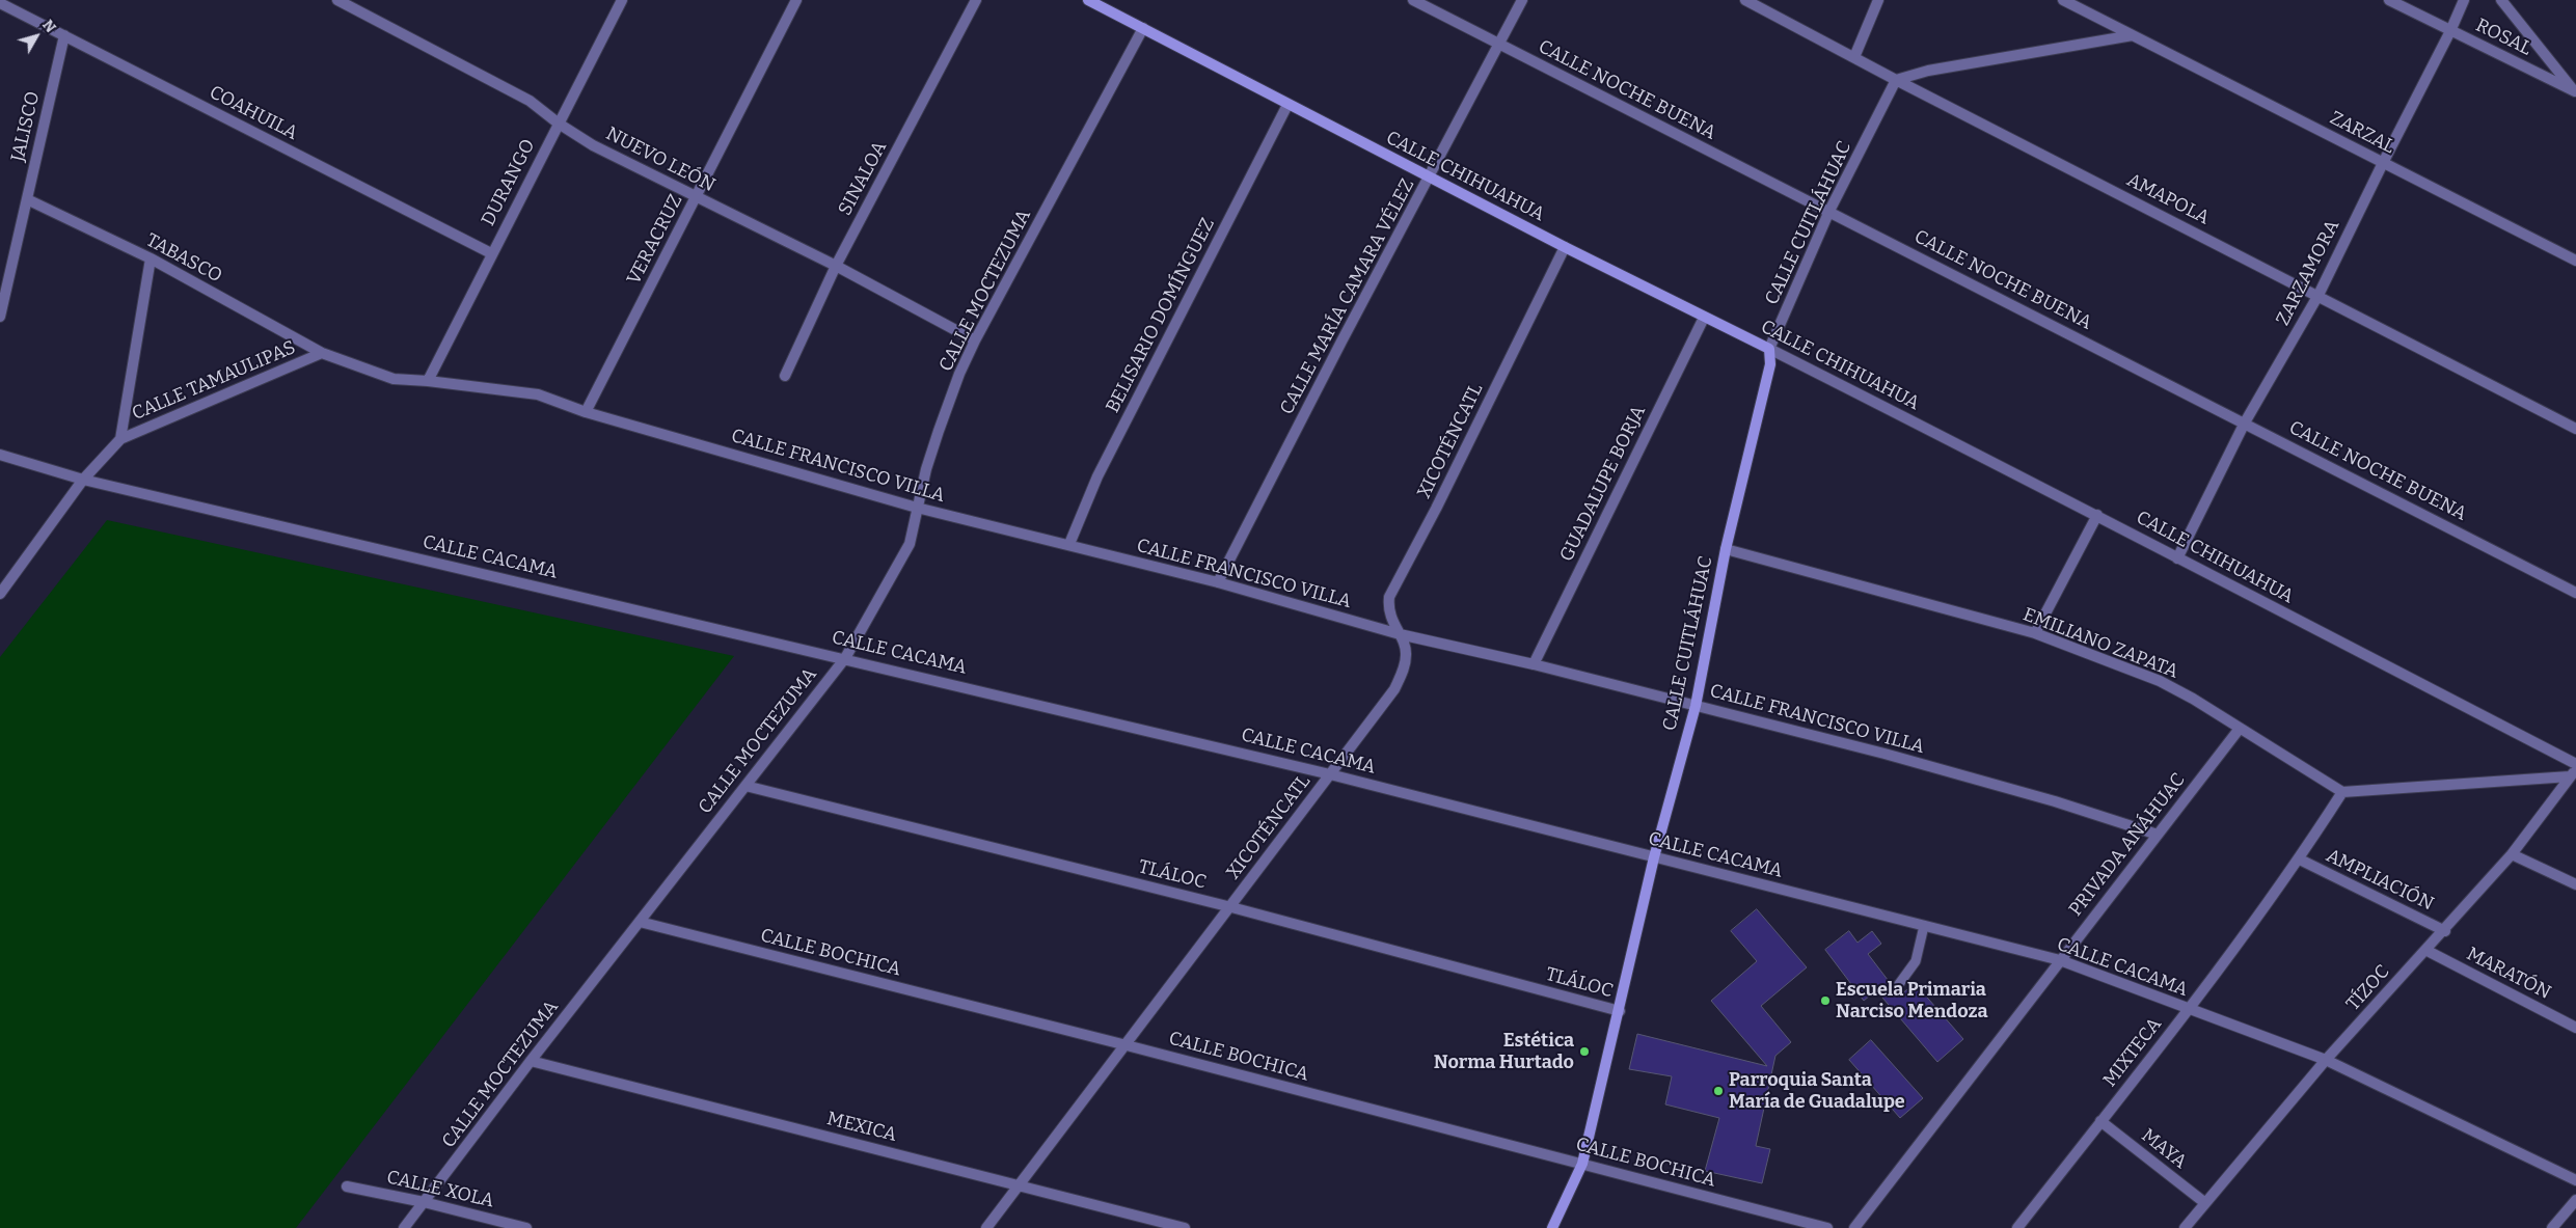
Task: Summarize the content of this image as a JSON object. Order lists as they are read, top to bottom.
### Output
{
  "streets": {
    "street": [
      "ROSAL",
      "CALLE NOCHE BUENA",
      "COAHUILA",
      "JALISCO",
      "ZARZAL",
      "NUEVO LEÓN",
      "CALLE CHIHUAHUA",
      "SINALOA",
      "DURANGO",
      "AMAPOLA",
      "CALLE CUITLÁHUAC",
      "VERACRUZ",
      "TABASCO",
      "ZARZAMORA",
      "CALLE MOCTEZUMA",
      "CALLE MARÍA CAMARA VÉLEZ",
      "BELISARIO DOMÍNGUEZ",
      "CALLE TAMAULIPAS",
      "XICOTÉNCATL",
      "CALLE FRANCISCO VILLA",
      "GUADALUPE BORJA",
      "CALLE CACAMA",
      "EMILIANO ZAPATA",
      "PRIVADA ANÁHUAC",
      "TLÁLOC",
      "AMPLIACIÓN",
      "CALLE BOCHICA",
      "MARATÓN",
      "TÍZOC",
      "MIXTECA",
      "MEXICA",
      "MAYA",
      "CALLE XOLA"
    ]
  },
  "crossings": [
    ["ROSAL", "ZARZAMORA"],
    ["CALLE NOCHE BUENA", "CALLE CUITLÁHUAC"],
    ["CALLE NOCHE BUENA", "ZARZAMORA"],
    ["CALLE NOCHE BUENA", "CALLE MARÍA CAMARA VÉLEZ"],
    ["COAHUILA", "JALISCO"],
    ["COAHUILA", "DURANGO"],
    ["JALISCO", "TABASCO"],
    ["ZARZAL", "ZARZAMORA"],
    ["NUEVO LEÓN", "SINALOA"],
    ["NUEVO LEÓN", "DURANGO"],
    ["NUEVO LEÓN", "VERACRUZ"],
    ["NUEVO LEÓN", "CALLE MOCTEZUMA"],
    ["CALLE CHIHUAHUA", "CALLE CUITLÁHUAC"],
    ["CALLE CHIHUAHUA", "ZARZAMORA"],
    ["CALLE CHIHUAHUA", "CALLE MOCTEZUMA"],
    ["CALLE CHIHUAHUA", "CALLE MARÍA CAMARA VÉLEZ"],
    ["CALLE CHIHUAHUA", "BELISARIO DOMÍNGUEZ"],
    ["CALLE CHIHUAHUA", "XICOTÉNCATL"],
    ["CALLE CHIHUAHUA", "GUADALUPE BORJA"],
    ["DURANGO", "CALLE FRANCISCO VILLA"],
    ["AMAPOLA", "CALLE CUITLÁHUAC"],
    ["AMAPOLA", "ZARZAMORA"],
    ["CALLE CUITLÁHUAC", "CALLE FRANCISCO VILLA"],
    ["CALLE CUITLÁHUAC", "CALLE CACAMA"],
    ["CALLE CUITLÁHUAC", "EMILIANO ZAPATA"],
    ["CALLE CUITLÁHUAC", "TLÁLOC"],
    ["CALLE CUITLÁHUAC", "CALLE BOCHICA"],
    ["VERACRUZ", "CALLE FRANCISCO VILLA"],
    ["TABASCO", "CALLE TAMAULIPAS"],
    ["TABASCO", "CALLE FRANCISCO VILLA"],
    ["CALLE MOCTEZUMA", "CALLE FRANCISCO VILLA"],
    ["CALLE MOCTEZUMA", "CALLE CACAMA"],
    ["CALLE MOCTEZUMA", "TLÁLOC"],
    ["CALLE MOCTEZUMA", "CALLE BOCHICA"],
    ["CALLE MOCTEZUMA", "MEXICA"],
    ["CALLE MOCTEZUMA", "CALLE XOLA"],
    ["CALLE MARÍA CAMARA VÉLEZ", "CALLE FRANCISCO VILLA"],
    ["BELISARIO DOMÍNGUEZ", "CALLE FRANCISCO VILLA"],
    ["CALLE TAMAULIPAS", "CALLE FRANCISCO VILLA"],
    ["XICOTÉNCATL", "CALLE FRANCISCO VILLA"],
    ["XICOTÉNCATL", "CALLE CACAMA"],
    ["XICOTÉNCATL", "TLÁLOC"],
    ["XICOTÉNCATL", "CALLE BOCHICA"],
    ["XICOTÉNCATL", "MEXICA"],
    ["CALLE FRANCISCO VILLA", "GUADALUPE BORJA"],
    ["CALLE FRANCISCO VILLA", "PRIVADA ANÁHUAC"],
    ["CALLE CACAMA", "PRIVADA ANÁHUAC"],
    ["CALLE CACAMA", "TÍZOC"],
    ["CALLE CACAMA", "MIXTECA"],
    ["EMILIANO ZAPATA", "PRIVADA ANÁHUAC"],
    ["EMILIANO ZAPATA", "MIXTECA"],
    ["AMPLIACIÓN", "TÍZOC"],
    ["AMPLIACIÓN", "MIXTECA"],
    ["MARATÓN", "TÍZOC"],
    ["TÍZOC", "MAYA"],
    ["MIXTECA", "MAYA"]
  ],
  "places": ["Escuela Primaria Narciso Mendoza", "Estética Norma Hurtado", "Parroquia Santa María de Guadalupe"],
  "north": "top right"
}
